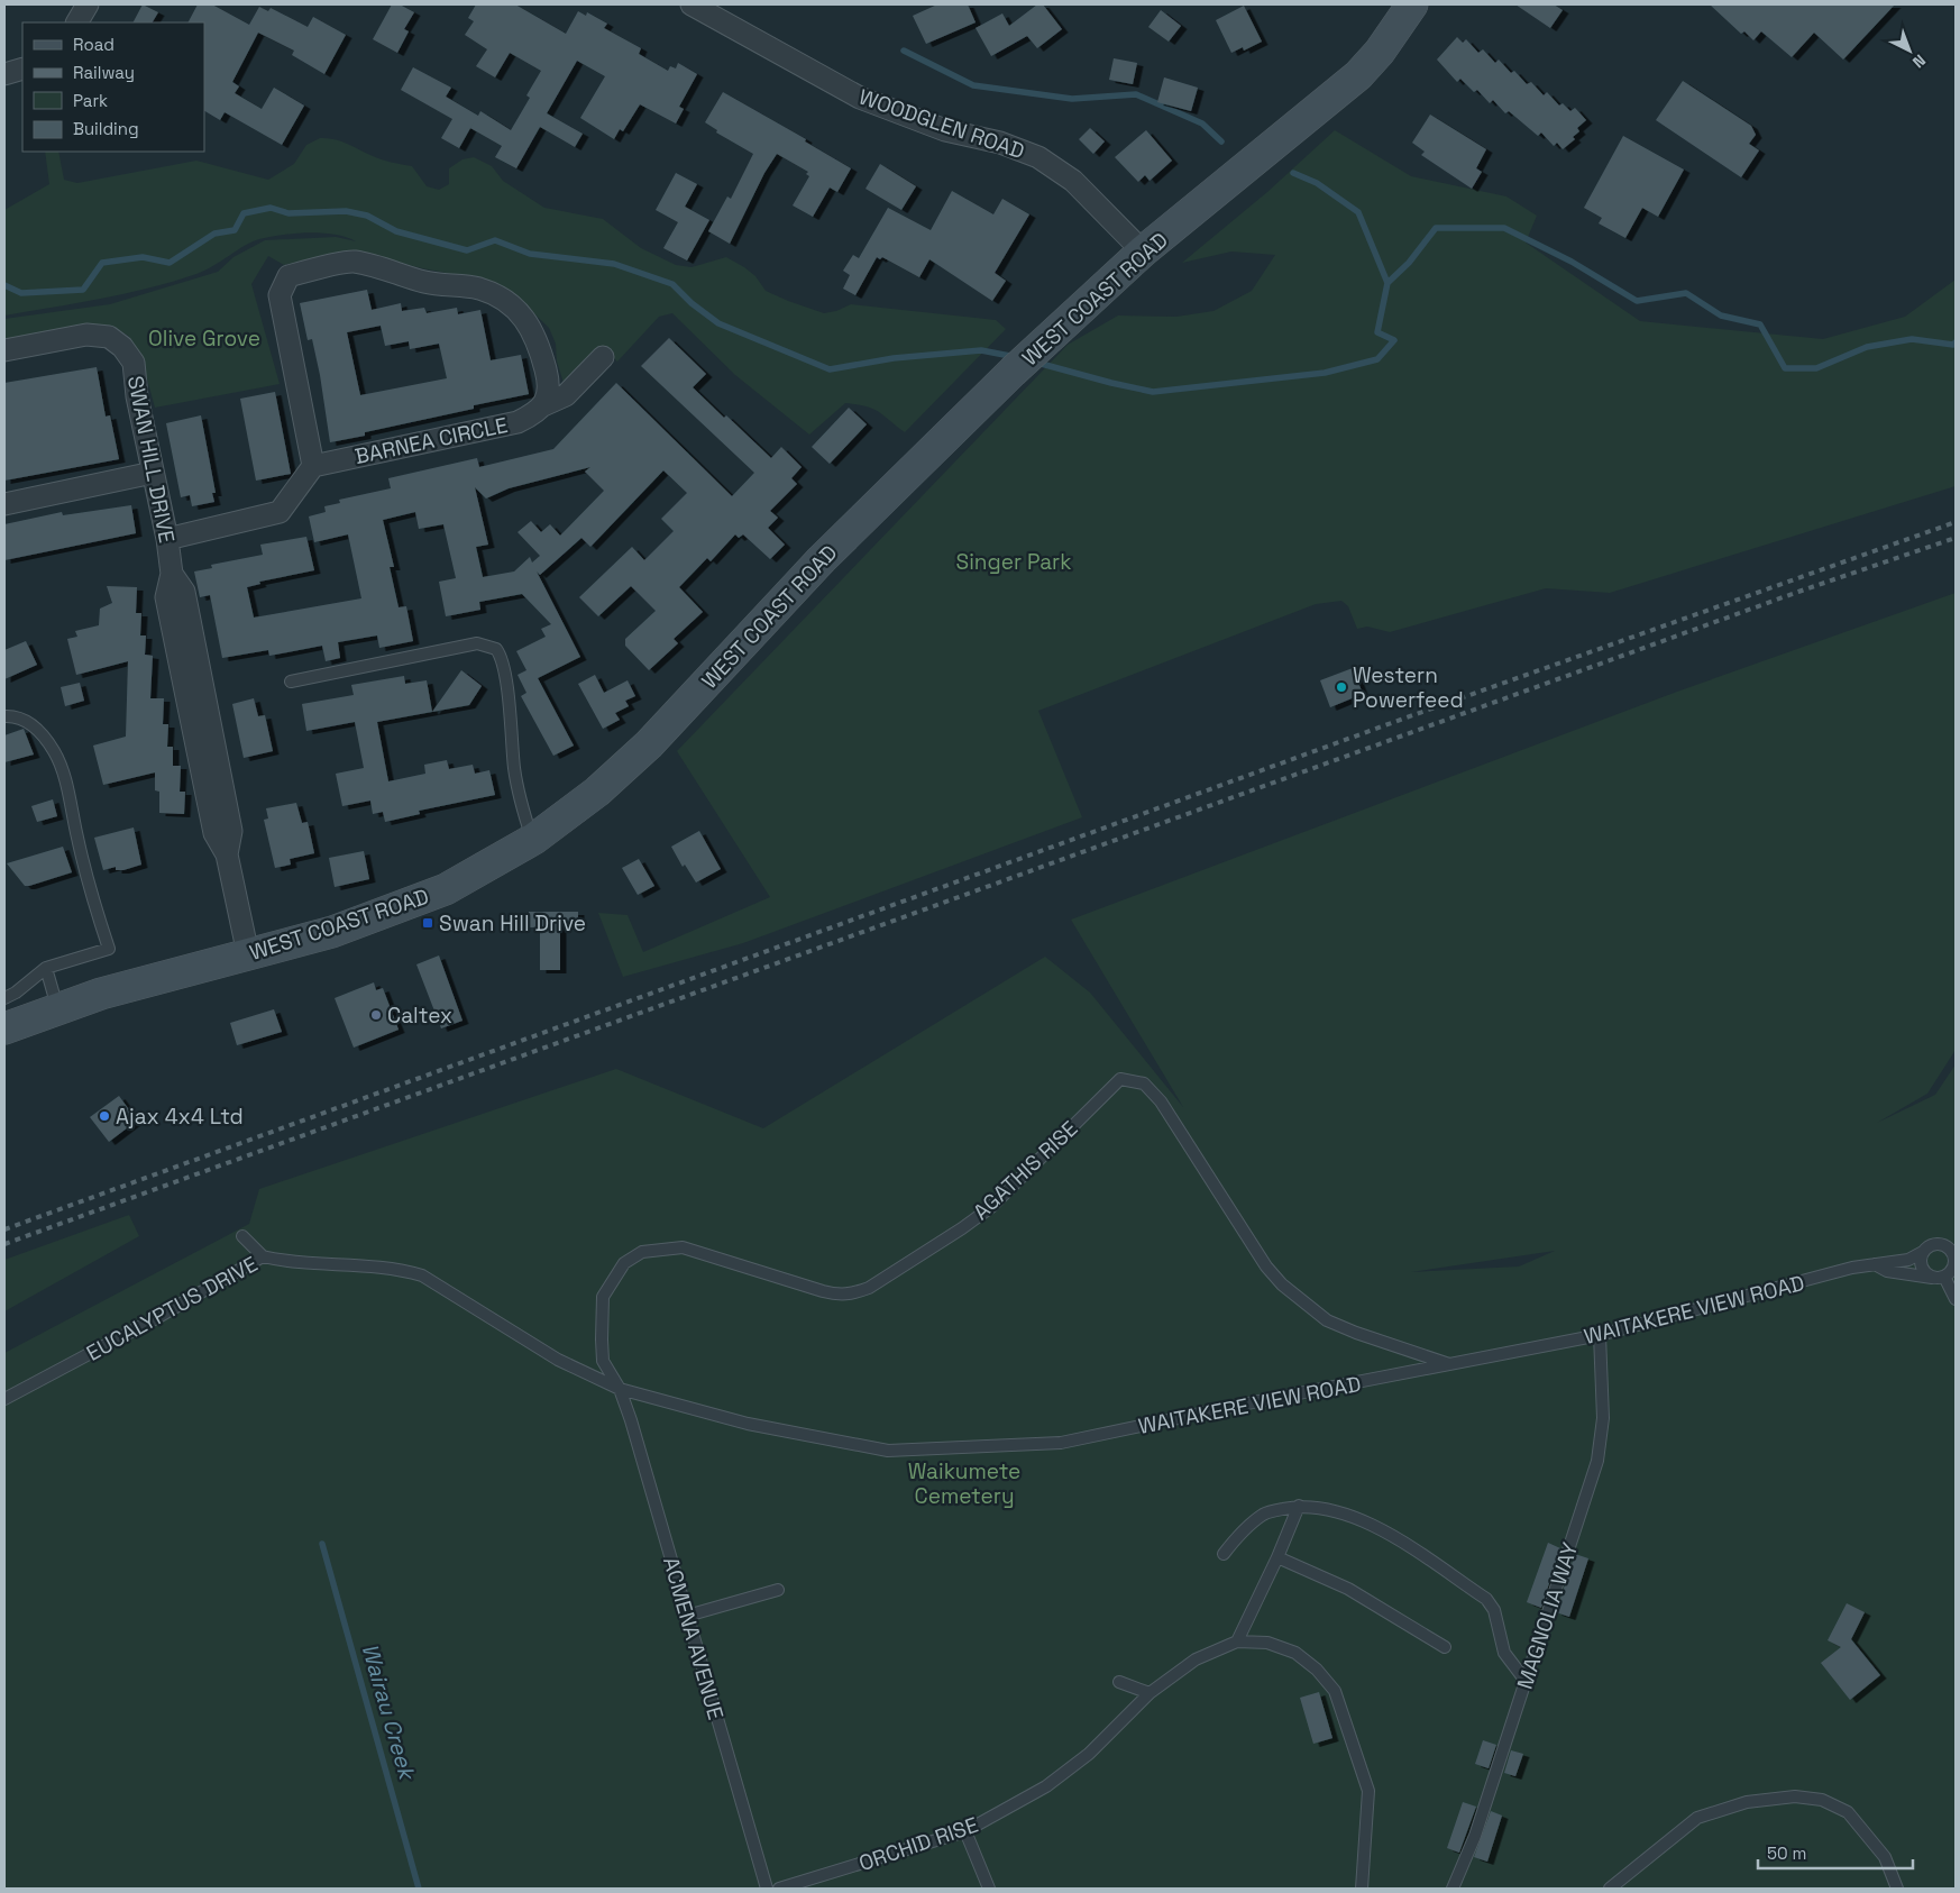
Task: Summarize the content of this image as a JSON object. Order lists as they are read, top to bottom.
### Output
{
  "streets": {
    "main road": ["WEST COAST ROAD"],
    "street": ["WOODGLEN ROAD", "BARNEA CIRCLE", "SWAN HILL DRIVE"],
    "lane": [
      "AGATHIS RISE",
      "EUCALYPTUS DRIVE",
      "WAITAKERE VIEW ROAD",
      "MAGNOLIA WAY",
      "ACMENA AVENUE",
      "ORCHID RISE"
    ]
  },
  "crossings": [
    ["WOODGLEN ROAD", "WEST COAST ROAD"],
    ["WEST COAST ROAD", "SWAN HILL DRIVE"],
    ["AGATHIS RISE", "EUCALYPTUS DRIVE"],
    ["AGATHIS RISE", "WAITAKERE VIEW ROAD"],
    ["AGATHIS RISE", "ACMENA AVENUE"],
    ["EUCALYPTUS DRIVE", "WAITAKERE VIEW ROAD"],
    ["EUCALYPTUS DRIVE", "ACMENA AVENUE"],
    ["WAITAKERE VIEW ROAD", "MAGNOLIA WAY"],
    ["WAITAKERE VIEW ROAD", "ACMENA AVENUE"]
  ],
  "water": ["Wairau Creek"],
  "parks": ["Olive Grove", "Singer Park", "Waikumete Cemetery"],
  "places": {
    "other": ["Western Powerfeed", "Caltex", "Ajax 4x4 Ltd"],
    "transit": ["Swan Hill Drive"]
  },
  "legend": [
    "Road",
    "Railway",
    "Park",
    "Building"
  ],
  "scale_bar": "50 m",
  "north": "bottom right"
}
